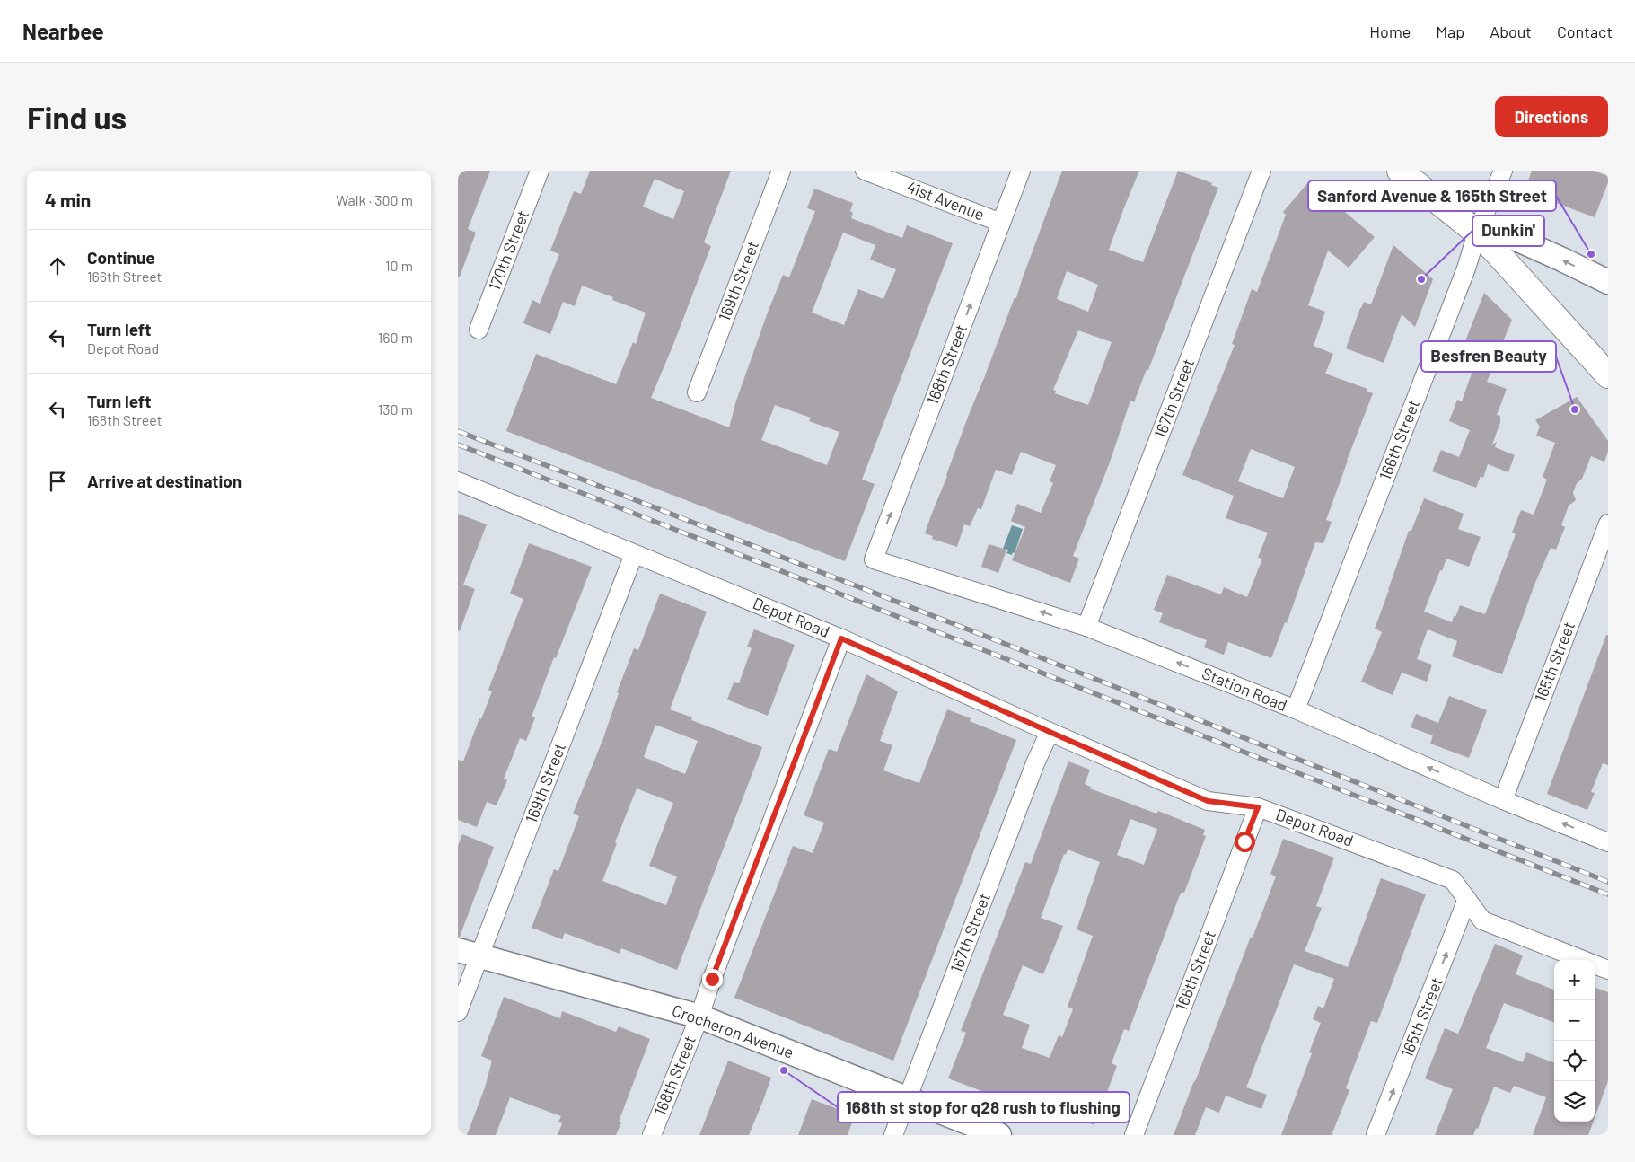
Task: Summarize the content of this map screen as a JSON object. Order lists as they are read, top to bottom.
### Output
{
  "streets": {
    "street": [
      "41st Avenue",
      "170th Street",
      "169th Street",
      "168th Street",
      "167th Street",
      "166th Street",
      "Depot Road",
      "165th Street",
      "Station Road",
      "Crocheron Avenue"
    ]
  },
  "crossings": [
    ["41st Avenue", "168th Street"],
    ["169th Street", "Depot Road"],
    ["169th Street", "Crocheron Avenue"],
    ["168th Street", "Depot Road"],
    ["168th Street", "Station Road"],
    ["168th Street", "Crocheron Avenue"],
    ["167th Street", "Depot Road"],
    ["167th Street", "Station Road"],
    ["167th Street", "Crocheron Avenue"],
    ["166th Street", "Depot Road"],
    ["166th Street", "Station Road"],
    ["Depot Road", "165th Street"],
    ["165th Street", "Station Road"]
  ],
  "one_way": ["168th Street", "165th Street", "Station Road"],
  "places": [
    "Sanford Avenue & 165th Street",
    "Dunkin'",
    "Besfren Beauty",
    "168th st stop for q28 rush to flushing"
  ],
  "page": {
    "header": "Nearbee",
    "nav": [
      "Home",
      "Map",
      "About",
      "Contact"
    ],
    "buttons": "Directions",
    "title": "Find us",
    "heading": ["4 min", "Walk · 300 m"],
    "list": [
      ["Continue", "166th Street", "10 m"],
      ["Turn left", "Depot Road", "160 m"],
      ["Turn left", "168th Street", "130 m"],
      "Arrive at destination"
    ],
    "map_buttons": ["+", "−"]
  }
}
